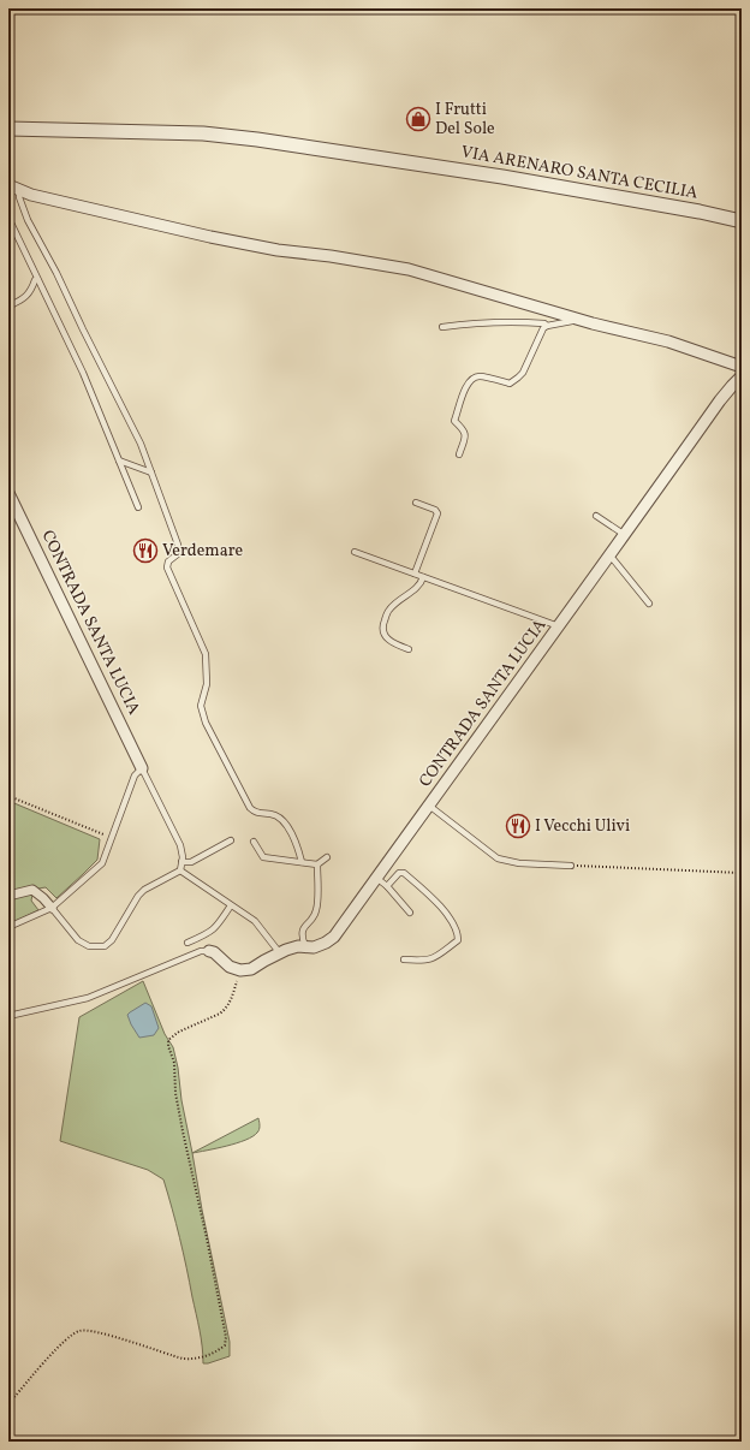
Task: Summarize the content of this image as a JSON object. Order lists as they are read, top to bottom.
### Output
{
  "streets": {
    "street": ["VIA ARENARO SANTA CECILIA", "CONTRADA SANTA LUCIA"]
  },
  "places": {
    "shop": ["I Frutti Del Sole"],
    "restaurant": ["Verdemare", "I Vecchi Ulivi"]
  }
}
